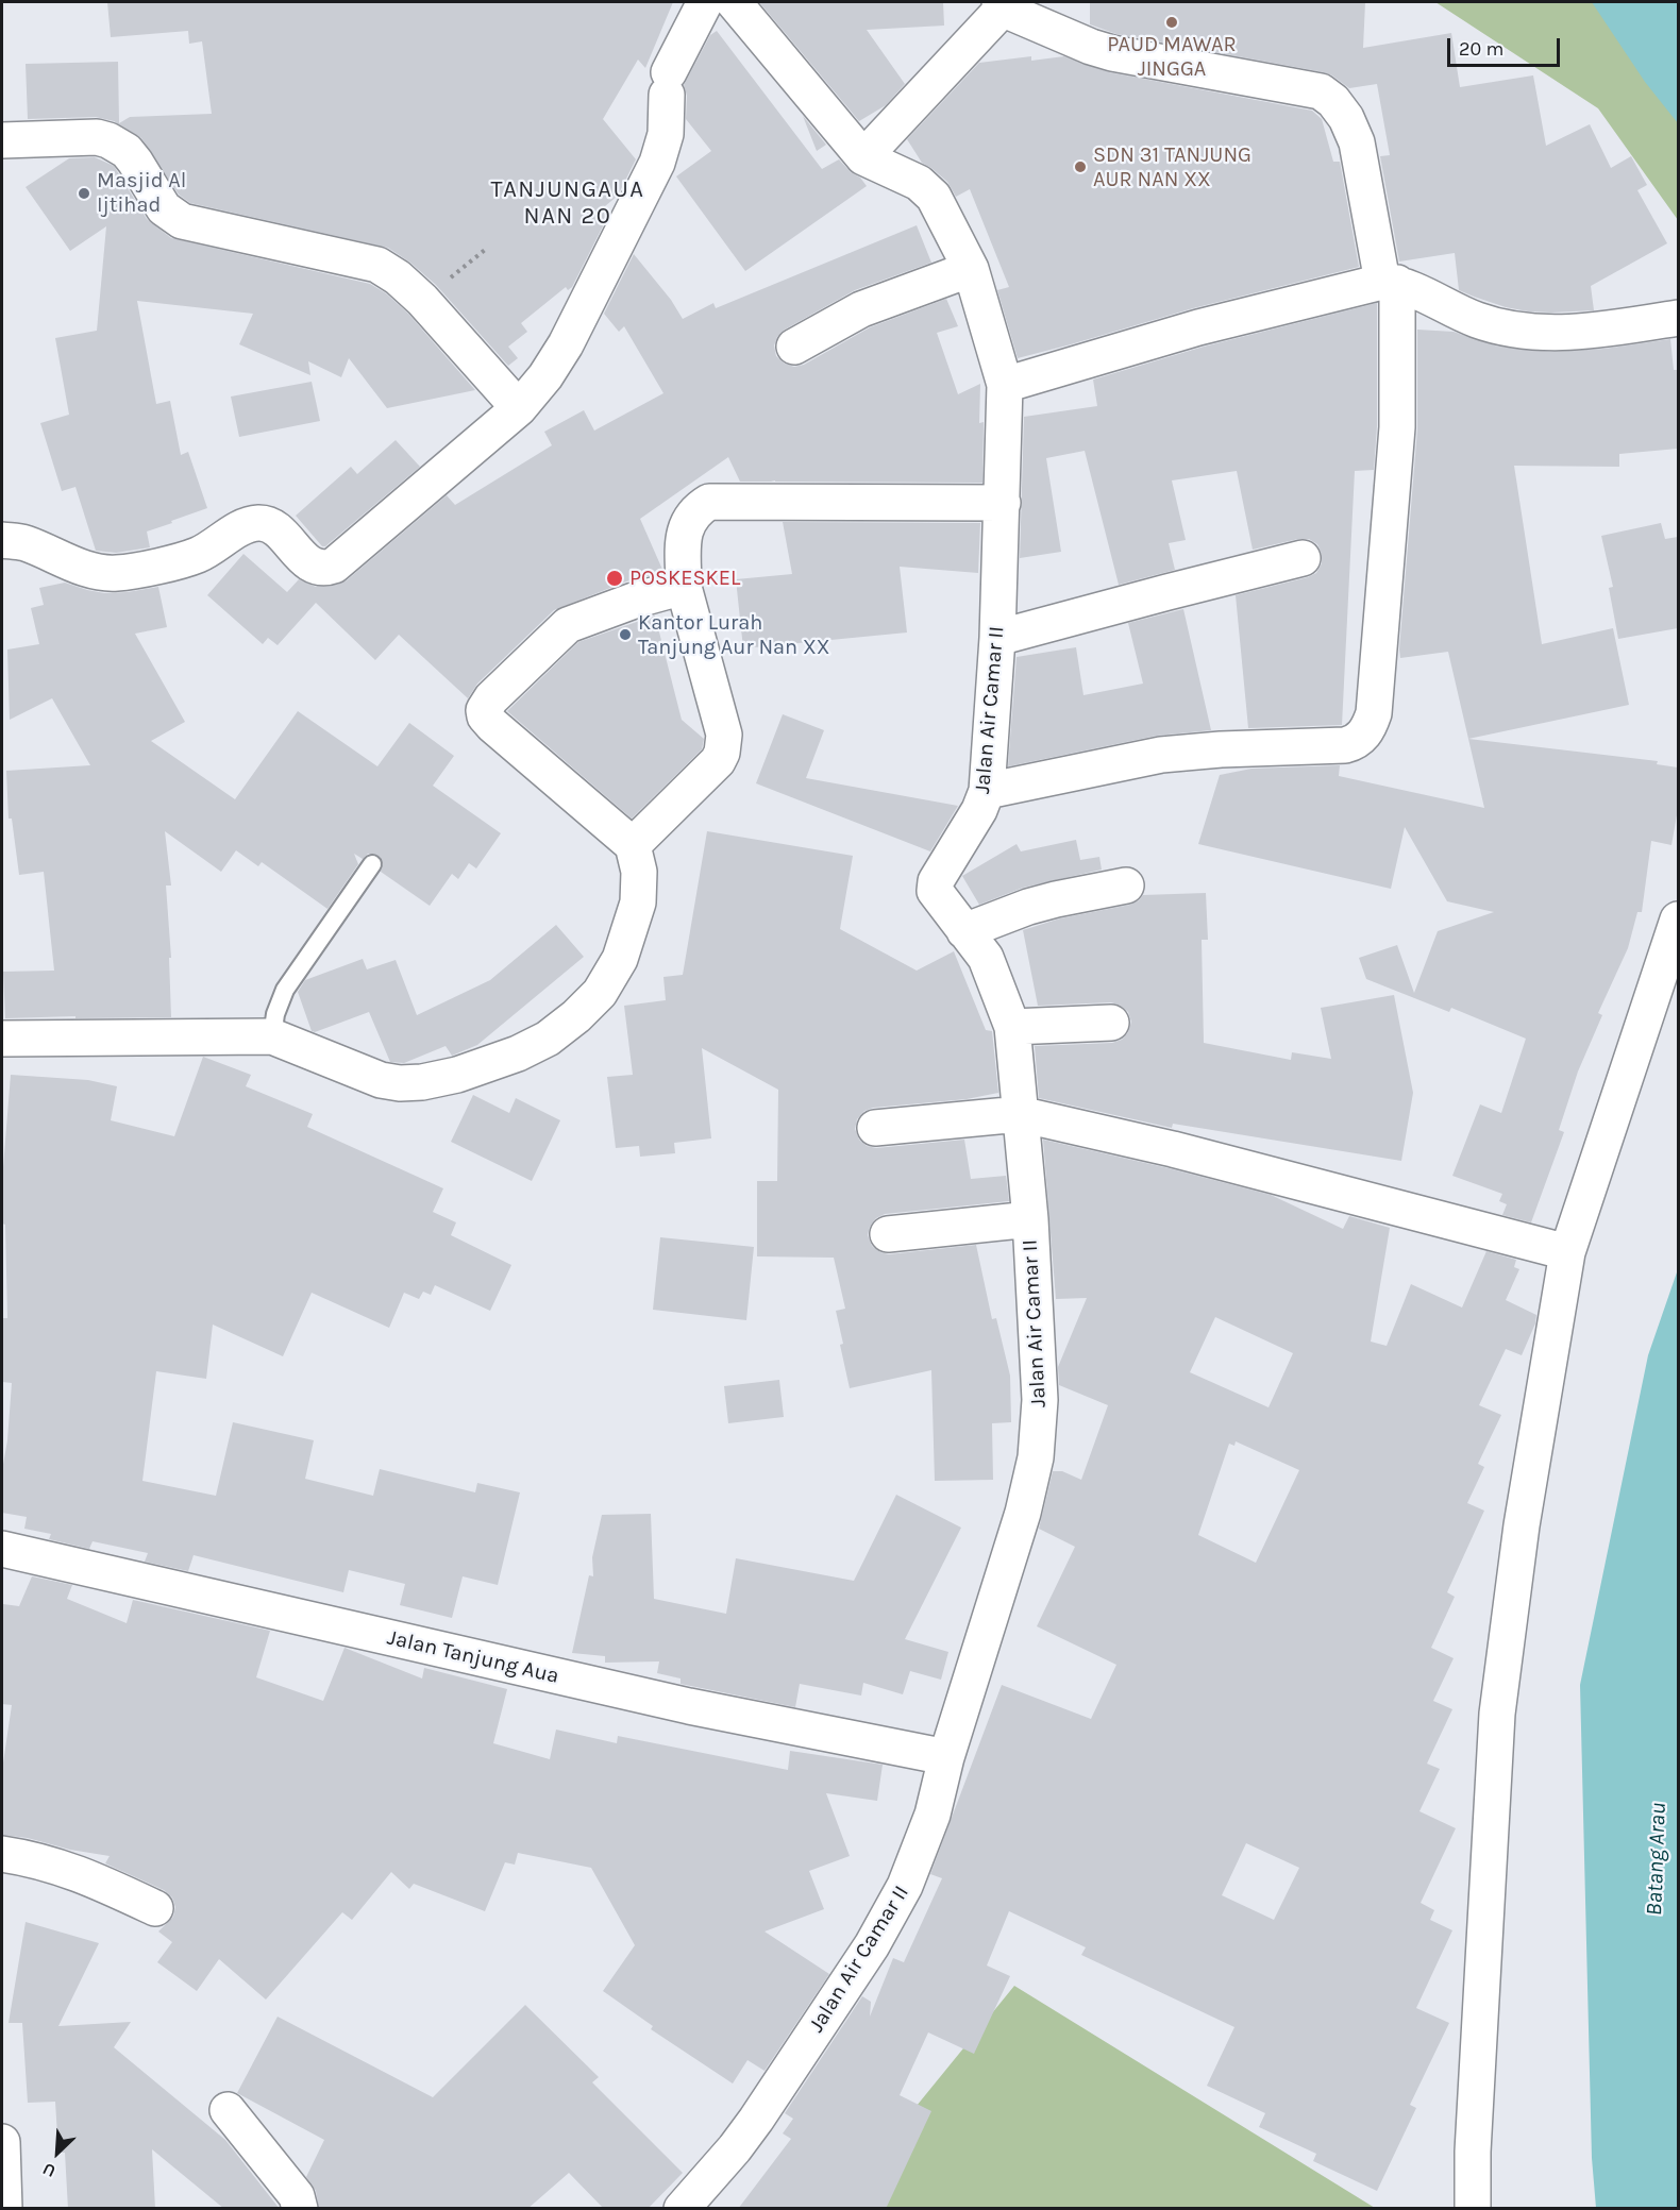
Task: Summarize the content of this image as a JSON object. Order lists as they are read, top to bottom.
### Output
{
  "streets": {
    "street": ["Jalan Air Camar II", "Jalan Tanjung Aua"]
  },
  "crossings": [
    ["Jalan Air Camar II", "Jalan Tanjung Aua"]
  ],
  "districts": ["TANJUNGAUA NAN 20"],
  "water": ["Batang Arau"],
  "places": [
    "PAUD MAWAR JINGGA",
    "SDN 31 TANJUNG AUR NAN XX",
    "Masjid Al Ijtihad",
    "POSKESKEL",
    "Kantor Lurah Tanjung Aur Nan XX"
  ],
  "scale_bar": "20 m",
  "north": "bottom left"
}
